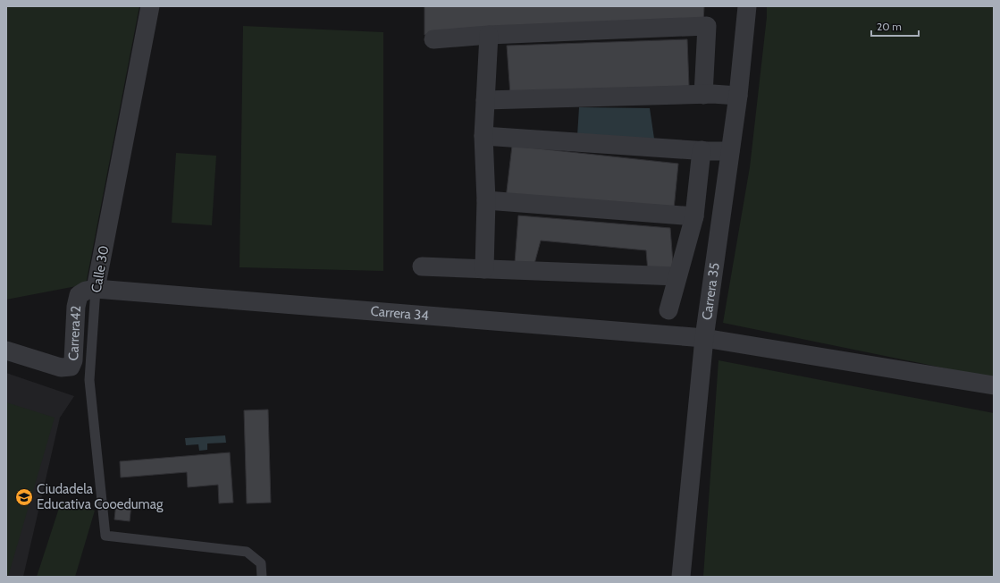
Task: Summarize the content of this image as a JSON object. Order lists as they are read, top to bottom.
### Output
{
  "streets": {
    "street": [
      "Calle 30",
      "Carrera 35",
      "Carrera 34",
      "Carrera42"
    ]
  },
  "crossings": [
    ["Calle 30", "Carrera 34"],
    ["Calle 30", "Carrera42"],
    ["Carrera 35", "Carrera 34"],
    ["Carrera 34", "Carrera42"]
  ],
  "places": {
    "school or university": ["Ciudadela Educativa Cooedumag"]
  },
  "scale_bar": "20 m"
}
